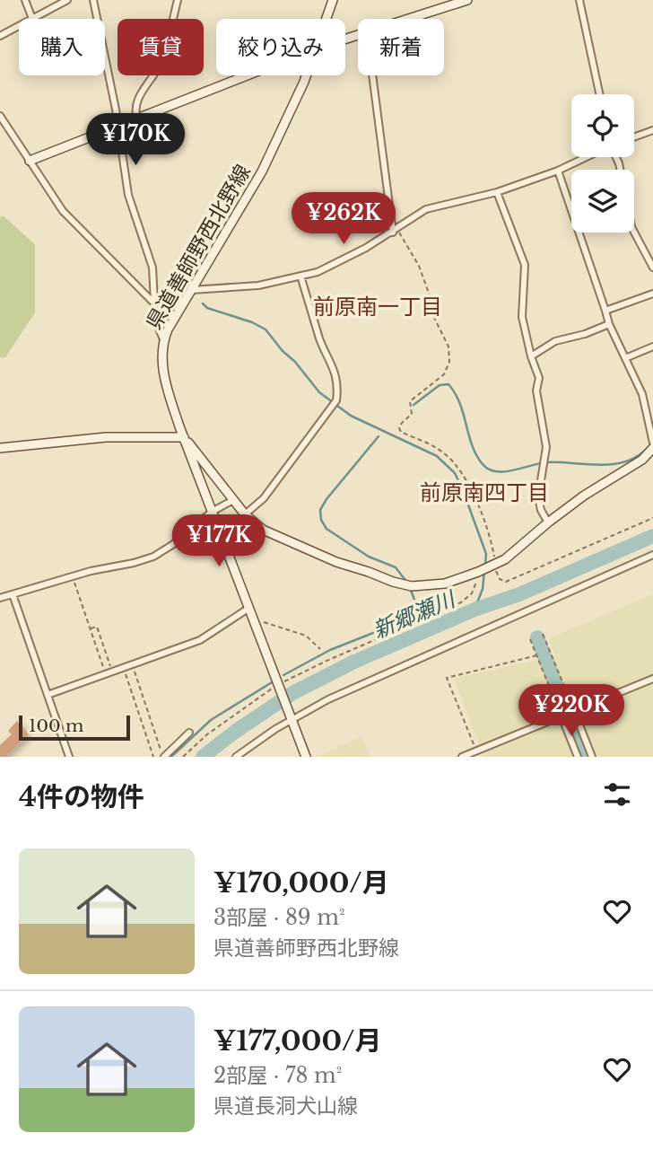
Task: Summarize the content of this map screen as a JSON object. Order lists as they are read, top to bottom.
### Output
{
  "streets": {
    "main road": ["県道善師野西北野線"]
  },
  "districts": ["前原南一丁目", "前原南四丁目"],
  "water": ["新郷瀬川"],
  "scale_bar": "100 m",
  "page": {
    "chip": [
      "購入",
      "賃貸",
      "絞り込み",
      "新着"
    ],
    "price": [
      "¥170K",
      "¥262K",
      "¥177K",
      "¥220K"
    ],
    "scale": "100 m",
    "heading": "4件の物件",
    "list": [
      {
        "name": "¥170,000/月",
        "note": "3部屋 · 89 m² · 県道善師野西北野線"
      },
      {
        "name": "¥177,000/月",
        "note": "2部屋 · 78 m² · 県道長洞犬山線"
      }
    ]
  }
}
